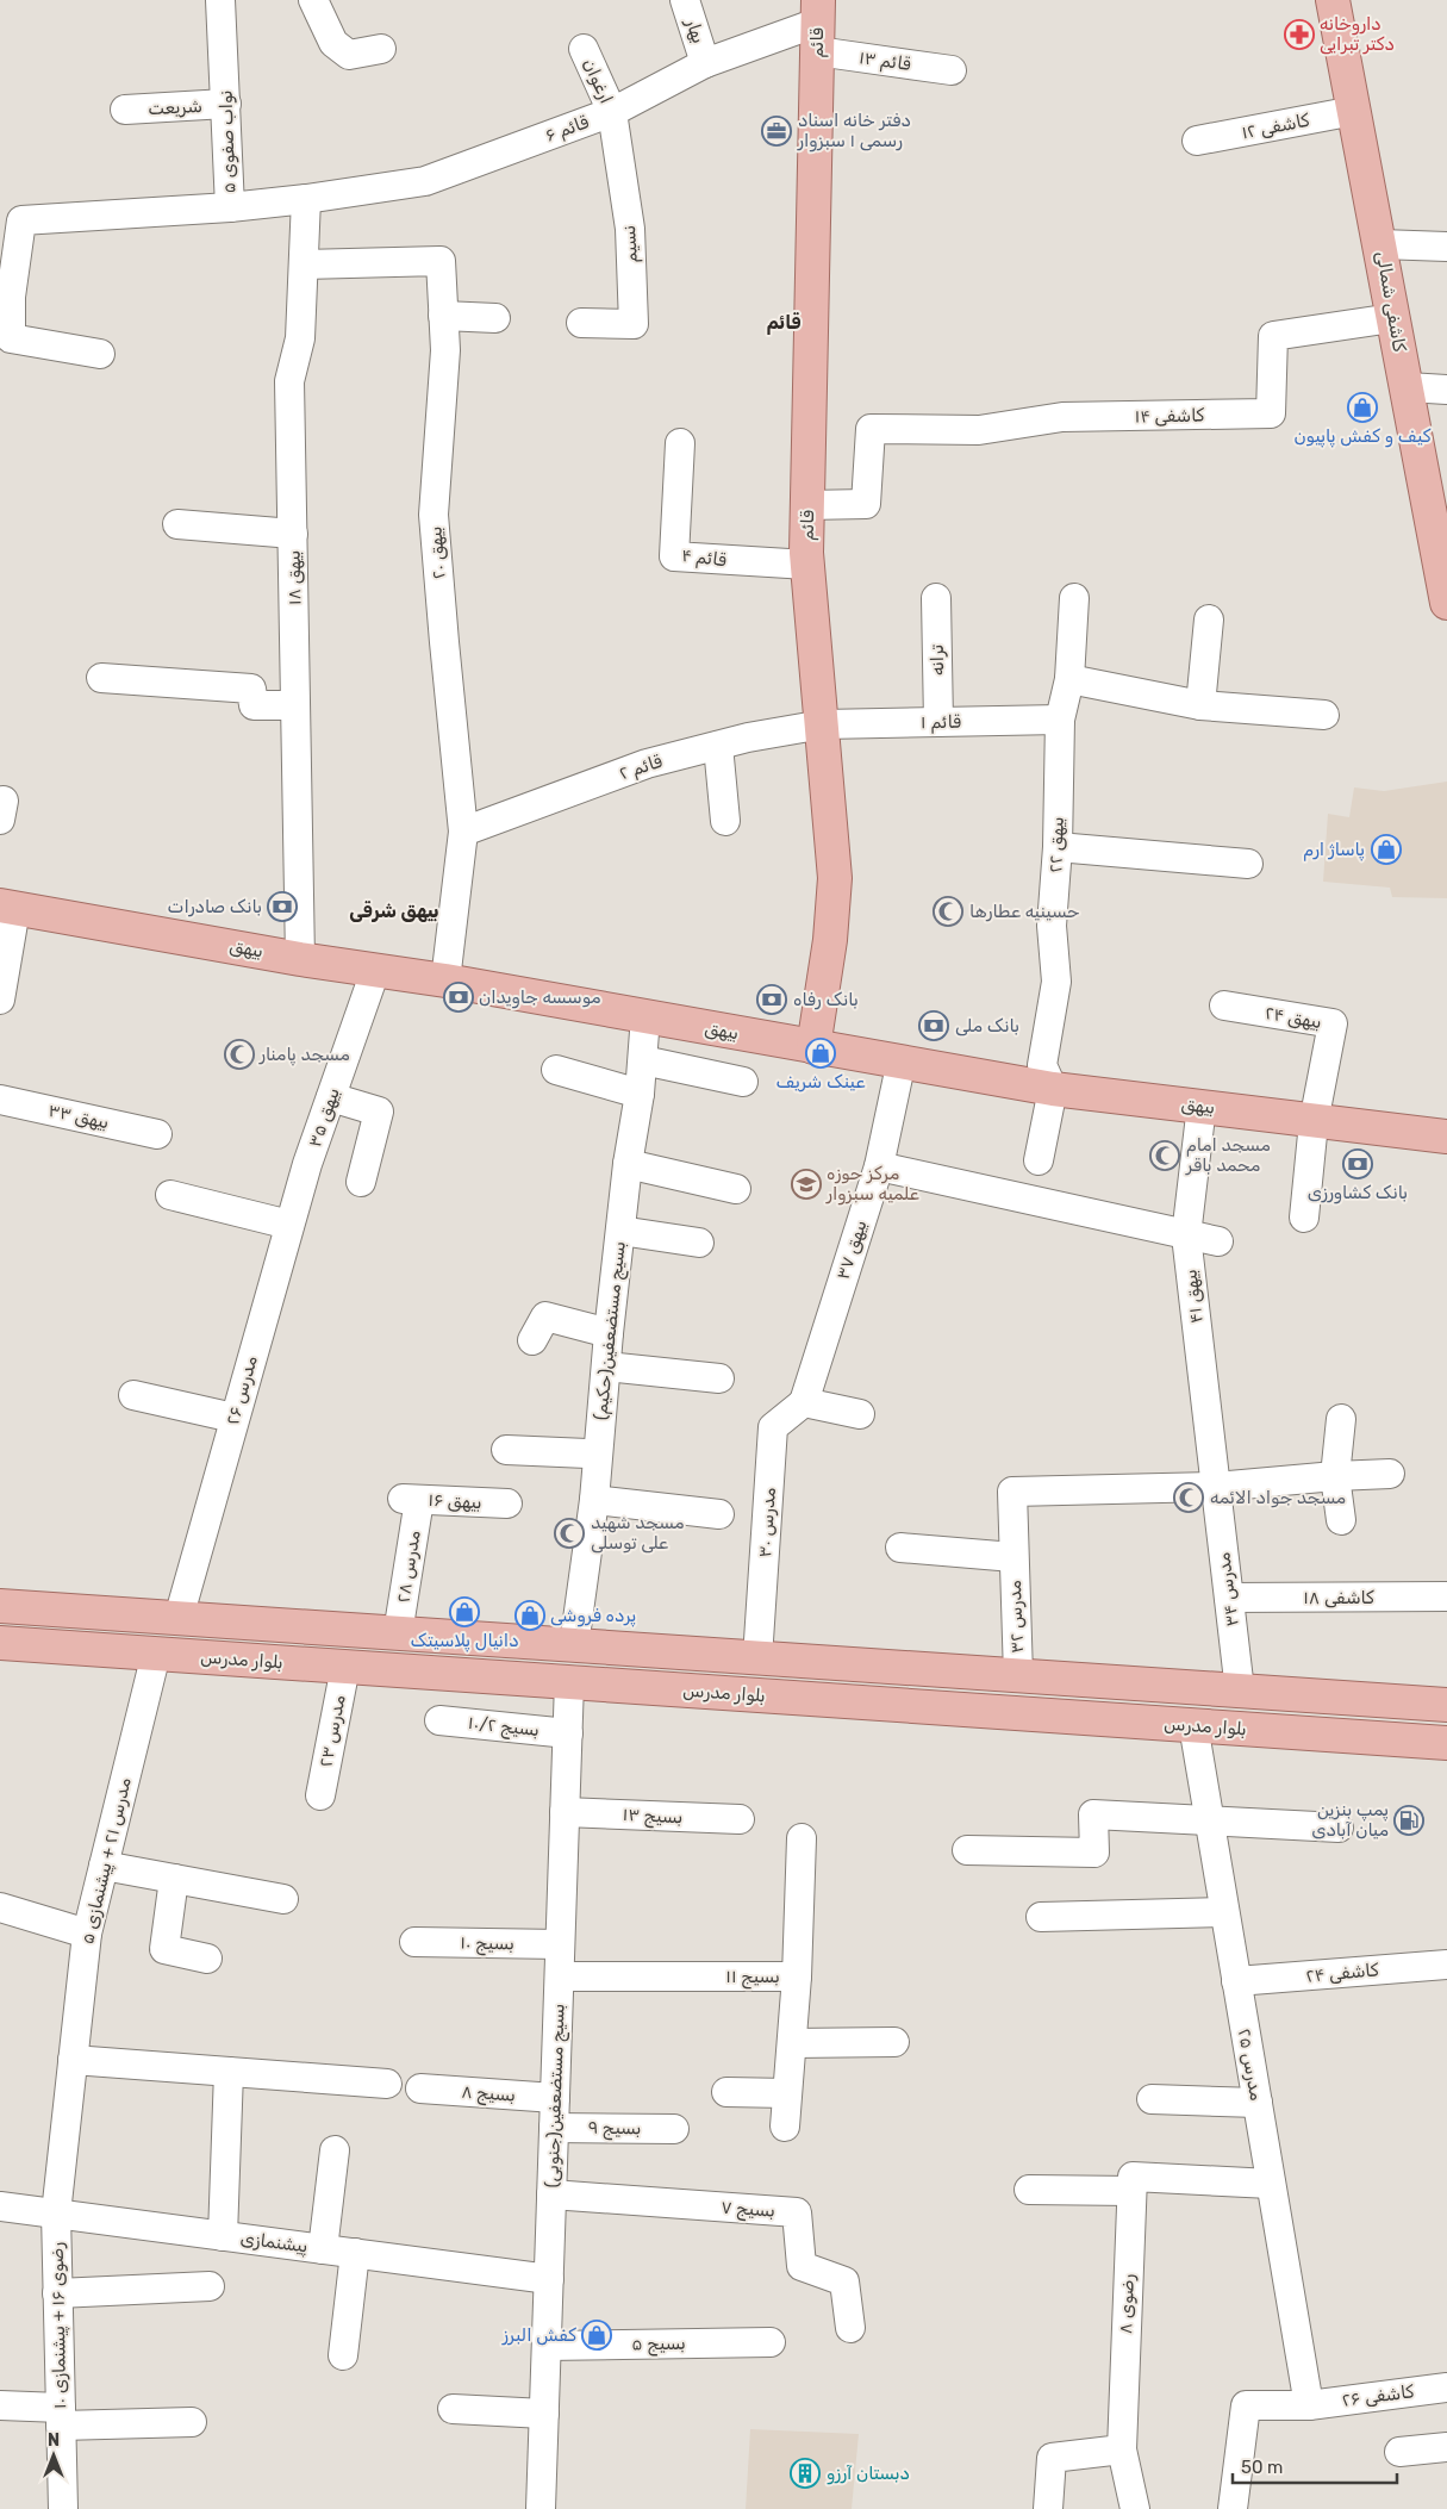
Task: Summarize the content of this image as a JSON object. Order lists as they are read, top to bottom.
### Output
{
  "streets": {
    "main road": [
      "قائم",
      "کاشفی شمالی",
      "بیهق",
      "بلوار مدرس"
    ],
    "street": [
      "بهار",
      "قائم ۱۳",
      "ارغوان",
      "شریعت",
      "کاشفی ۱۲",
      "قائم ۶",
      "نواب صفوی ۵",
      "نسیم",
      "کاشفی ۱۴",
      "بیهق ۲۰",
      "قائم ۴",
      "بیهق ۱۸",
      "ترانه",
      "قائم ۱",
      "قائم ۲",
      "بیهق ۲۲",
      "بیهق ۲۴",
      "بیهق ۳۳",
      "بیهق ۳۵",
      "بیهق ۳۷",
      "بیهق ۴۱",
      "بسیج مستضعفین(حکیم)",
      "مدرس ۲۶",
      "بیهق ۱۶",
      "مدرس ۳۰",
      "مدرس ۲۸",
      "مدرس ۳۴",
      "کاشفی ۱۸",
      "مدرس ۳۲",
      "بسیج ۱۰/۲",
      "مدرس ۲۳",
      "بسیج ۱۳",
      "مدرس ۲۱ + پیشنمازی ۵",
      "بسیج ۱۰",
      "کاشفی ۲۴",
      "بسیج ۱۱",
      "مدرس ۲۵",
      "بسیج ۸",
      "بسیج مستضعفین(جنوبی)",
      "بسیج ۹",
      "بسیج ۷",
      "پیشنمازی",
      "رضوی ۸",
      "رضوی ۱۶ + پیشنمازی ۱۰",
      "بسیج ۵",
      "کاشفی ۲۶"
    ]
  },
  "crossings": [
    ["بهار", "قائم ۶"],
    ["قائم", "قائم ۱۳"],
    ["قائم", "قائم ۶"],
    ["قائم", "کاشفی ۱۴"],
    ["قائم", "قائم ۴"],
    ["قائم", "قائم ۱"],
    ["قائم", "قائم ۲"],
    ["قائم", "بیهق"],
    ["قائم ۱۳", "قائم ۶"],
    ["ارغوان", "قائم ۶"],
    ["ارغوان", "نسیم"],
    ["شریعت", "نواب صفوی ۵"],
    ["کاشفی ۱۲", "کاشفی شمالی"],
    ["قائم ۶", "نواب صفوی ۵"],
    ["قائم ۶", "نسیم"],
    ["قائم ۶", "بیهق ۱۸"],
    ["نواب صفوی ۵", "بیهق ۱۸"],
    ["کاشفی شمالی", "کاشفی ۱۴"],
    ["بیهق ۲۰", "بیهق ۱۸"],
    ["بیهق ۲۰", "قائم ۲"],
    ["بیهق ۲۰", "بیهق"],
    ["بیهق ۱۸", "بیهق"],
    ["ترانه", "قائم ۱"],
    ["قائم ۱", "قائم ۲"],
    ["قائم ۱", "بیهق ۲۲"],
    ["بیهق ۲۲", "بیهق"],
    ["بیهق", "بیهق ۲۴"],
    ["بیهق", "بیهق ۳۵"],
    ["بیهق", "بیهق ۳۷"],
    ["بیهق", "بیهق ۴۱"],
    ["بیهق", "بسیج مستضعفین(حکیم)"],
    ["بیهق ۳۵", "مدرس ۲۶"],
    ["بیهق ۳۷", "مدرس ۳۰"],
    ["بیهق ۴۱", "مدرس ۳۴"],
    ["بیهق ۴۱", "مدرس ۳۲"],
    ["بسیج مستضعفین(حکیم)", "بلوار مدرس"],
    ["مدرس ۲۶", "بلوار مدرس"],
    ["بیهق ۱۶", "مدرس ۲۸"],
    ["مدرس ۳۰", "بلوار مدرس"],
    ["مدرس ۲۸", "بلوار مدرس"],
    ["مدرس ۳۴", "کاشفی ۱۸"],
    ["مدرس ۳۴", "مدرس ۳۲"],
    ["مدرس ۳۴", "بلوار مدرس"],
    ["مدرس ۳۲", "بلوار مدرس"],
    ["بلوار مدرس", "مدرس ۲۳"],
    ["بلوار مدرس", "مدرس ۲۱ + پیشنمازی ۵"],
    ["بلوار مدرس", "مدرس ۲۵"],
    ["بلوار مدرس", "بسیج مستضعفین(جنوبی)"],
    ["بسیج ۱۰/۲", "بسیج مستضعفین(جنوبی)"],
    ["بسیج ۱۳", "بسیج مستضعفین(جنوبی)"],
    ["مدرس ۲۱ + پیشنمازی ۵", "پیشنمازی"],
    ["مدرس ۲۱ + پیشنمازی ۵", "رضوی ۱۶ + پیشنمازی ۱۰"],
    ["بسیج ۱۰", "بسیج مستضعفین(جنوبی)"],
    ["کاشفی ۲۴", "مدرس ۲۵"],
    ["بسیج ۱۱", "بسیج مستضعفین(جنوبی)"],
    ["مدرس ۲۵", "کاشفی ۲۶"],
    ["بسیج ۸", "بسیج مستضعفین(جنوبی)"],
    ["بسیج مستضعفین(جنوبی)", "بسیج ۹"],
    ["بسیج مستضعفین(جنوبی)", "بسیج ۷"],
    ["بسیج مستضعفین(جنوبی)", "پیشنمازی"],
    ["بسیج مستضعفین(جنوبی)", "بسیج ۵"],
    ["پیشنمازی", "رضوی ۱۶ + پیشنمازی ۱۰"]
  ],
  "districts": ["قائم", "بیهق شرقی"],
  "places": {
    "pharmacy": ["داروخانه دکتر تبرایی"],
    "office": ["دفتر خانه اسناد رسمی ۱ سبزوار"],
    "shop": [
      "کیف و کفش پاپیون",
      "پاساژ ارم",
      "عینک شریف",
      "دانیال پلاسیتک",
      "پرده فروشی",
      "کفش البرز"
    ],
    "bank": [
      "بانک صادرات",
      "موسسه جاویدان",
      "بانک رفاه",
      "بانک ملی",
      "بانک کشاورزی"
    ],
    "mosque": [
      "حسینیه عطارها",
      "مسجد پامنار",
      "مسجد امام محمد باقر",
      "مسجد جواد الائمه",
      "مسجد شهید علی توسلی"
    ],
    "school or university": ["مرکز حوزه علمیه سبزوار"],
    "fuel station": ["پمپ بنزین میان آبادی"],
    "building": ["دبستان آرزو"]
  },
  "scale_bar": "50 m",
  "north": "top"
}
